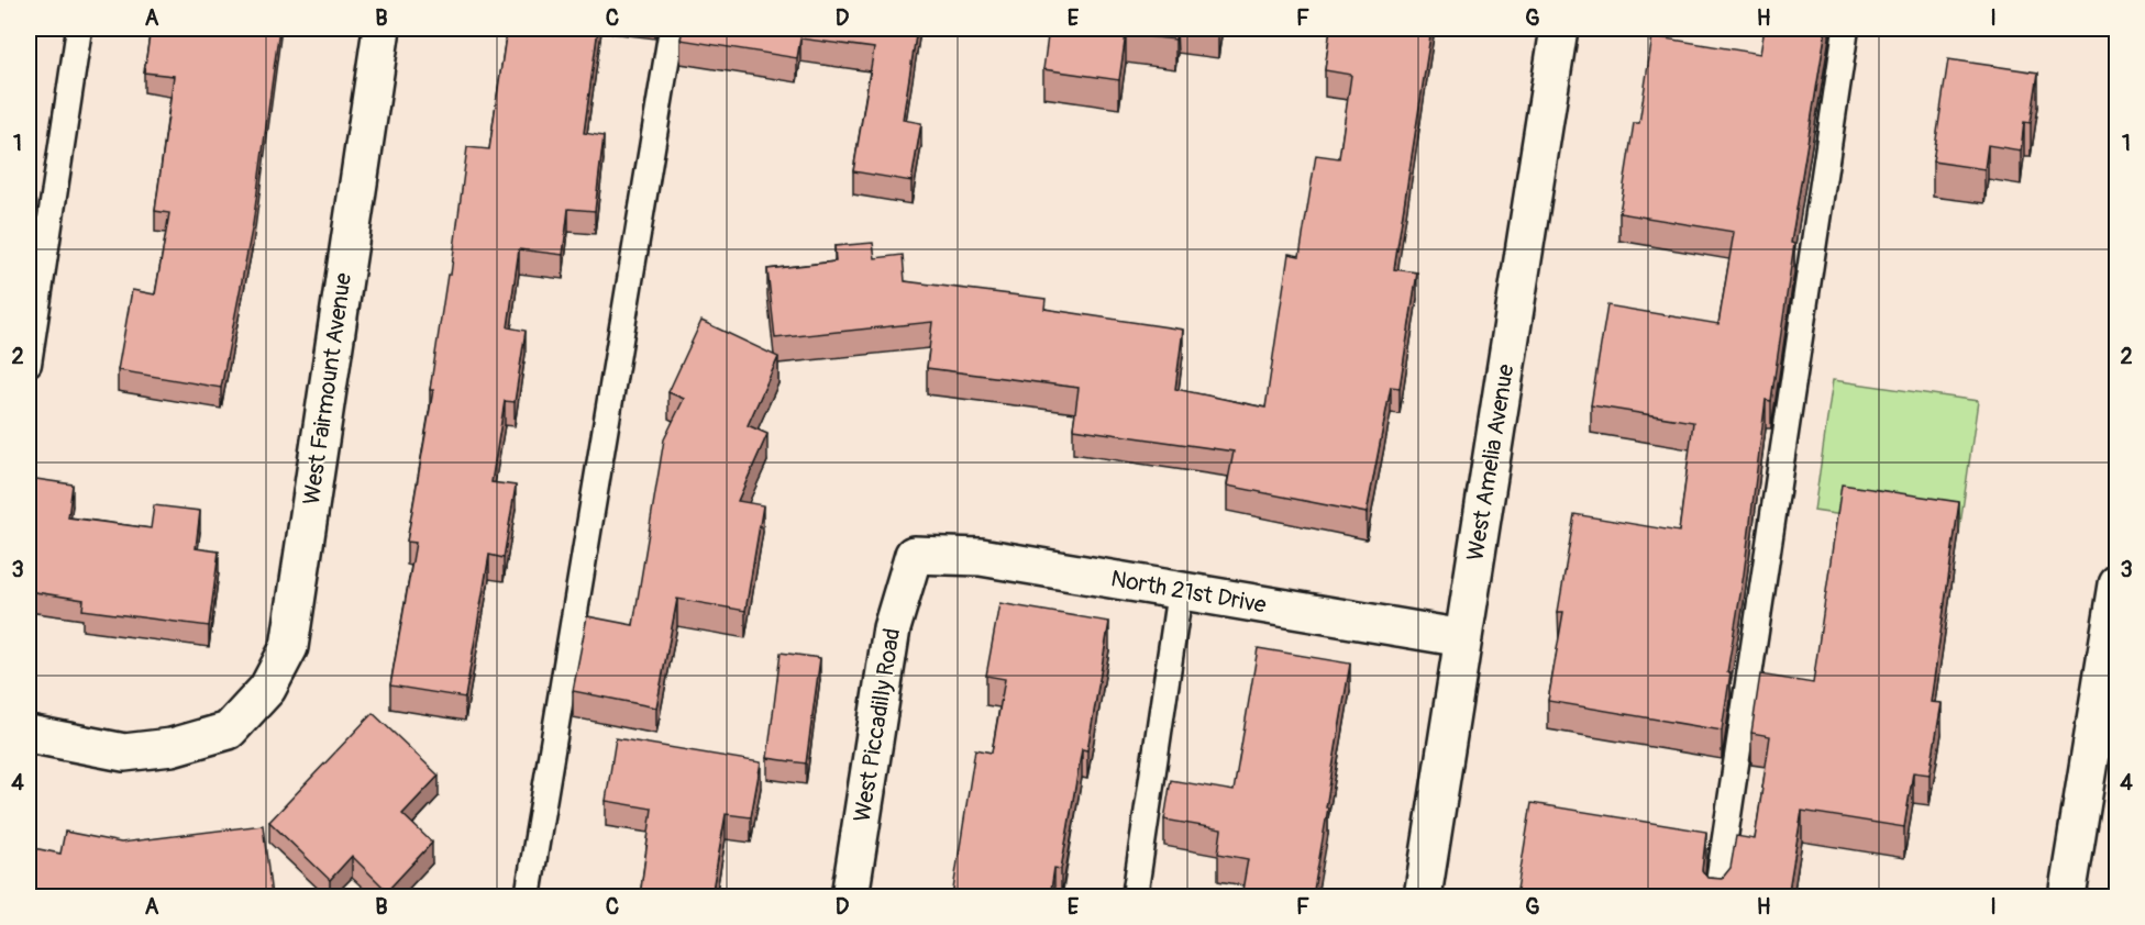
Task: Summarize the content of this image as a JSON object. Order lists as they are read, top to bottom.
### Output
{
  "streets": {
    "street": [
      "West Fairmount Avenue",
      "West Amelia Avenue",
      "North 21st Drive",
      "West Piccadilly Road"
    ]
  },
  "crossings": [
    ["West Amelia Avenue", "North 21st Drive"],
    ["North 21st Drive", "West Piccadilly Road"]
  ],
  "grid": {
    "columns": [
      "A",
      "B",
      "C",
      "D",
      "E",
      "F",
      "G",
      "H",
      "I"
    ],
    "rows": [
      "1",
      "2",
      "3",
      "4"
    ]
  }
}
